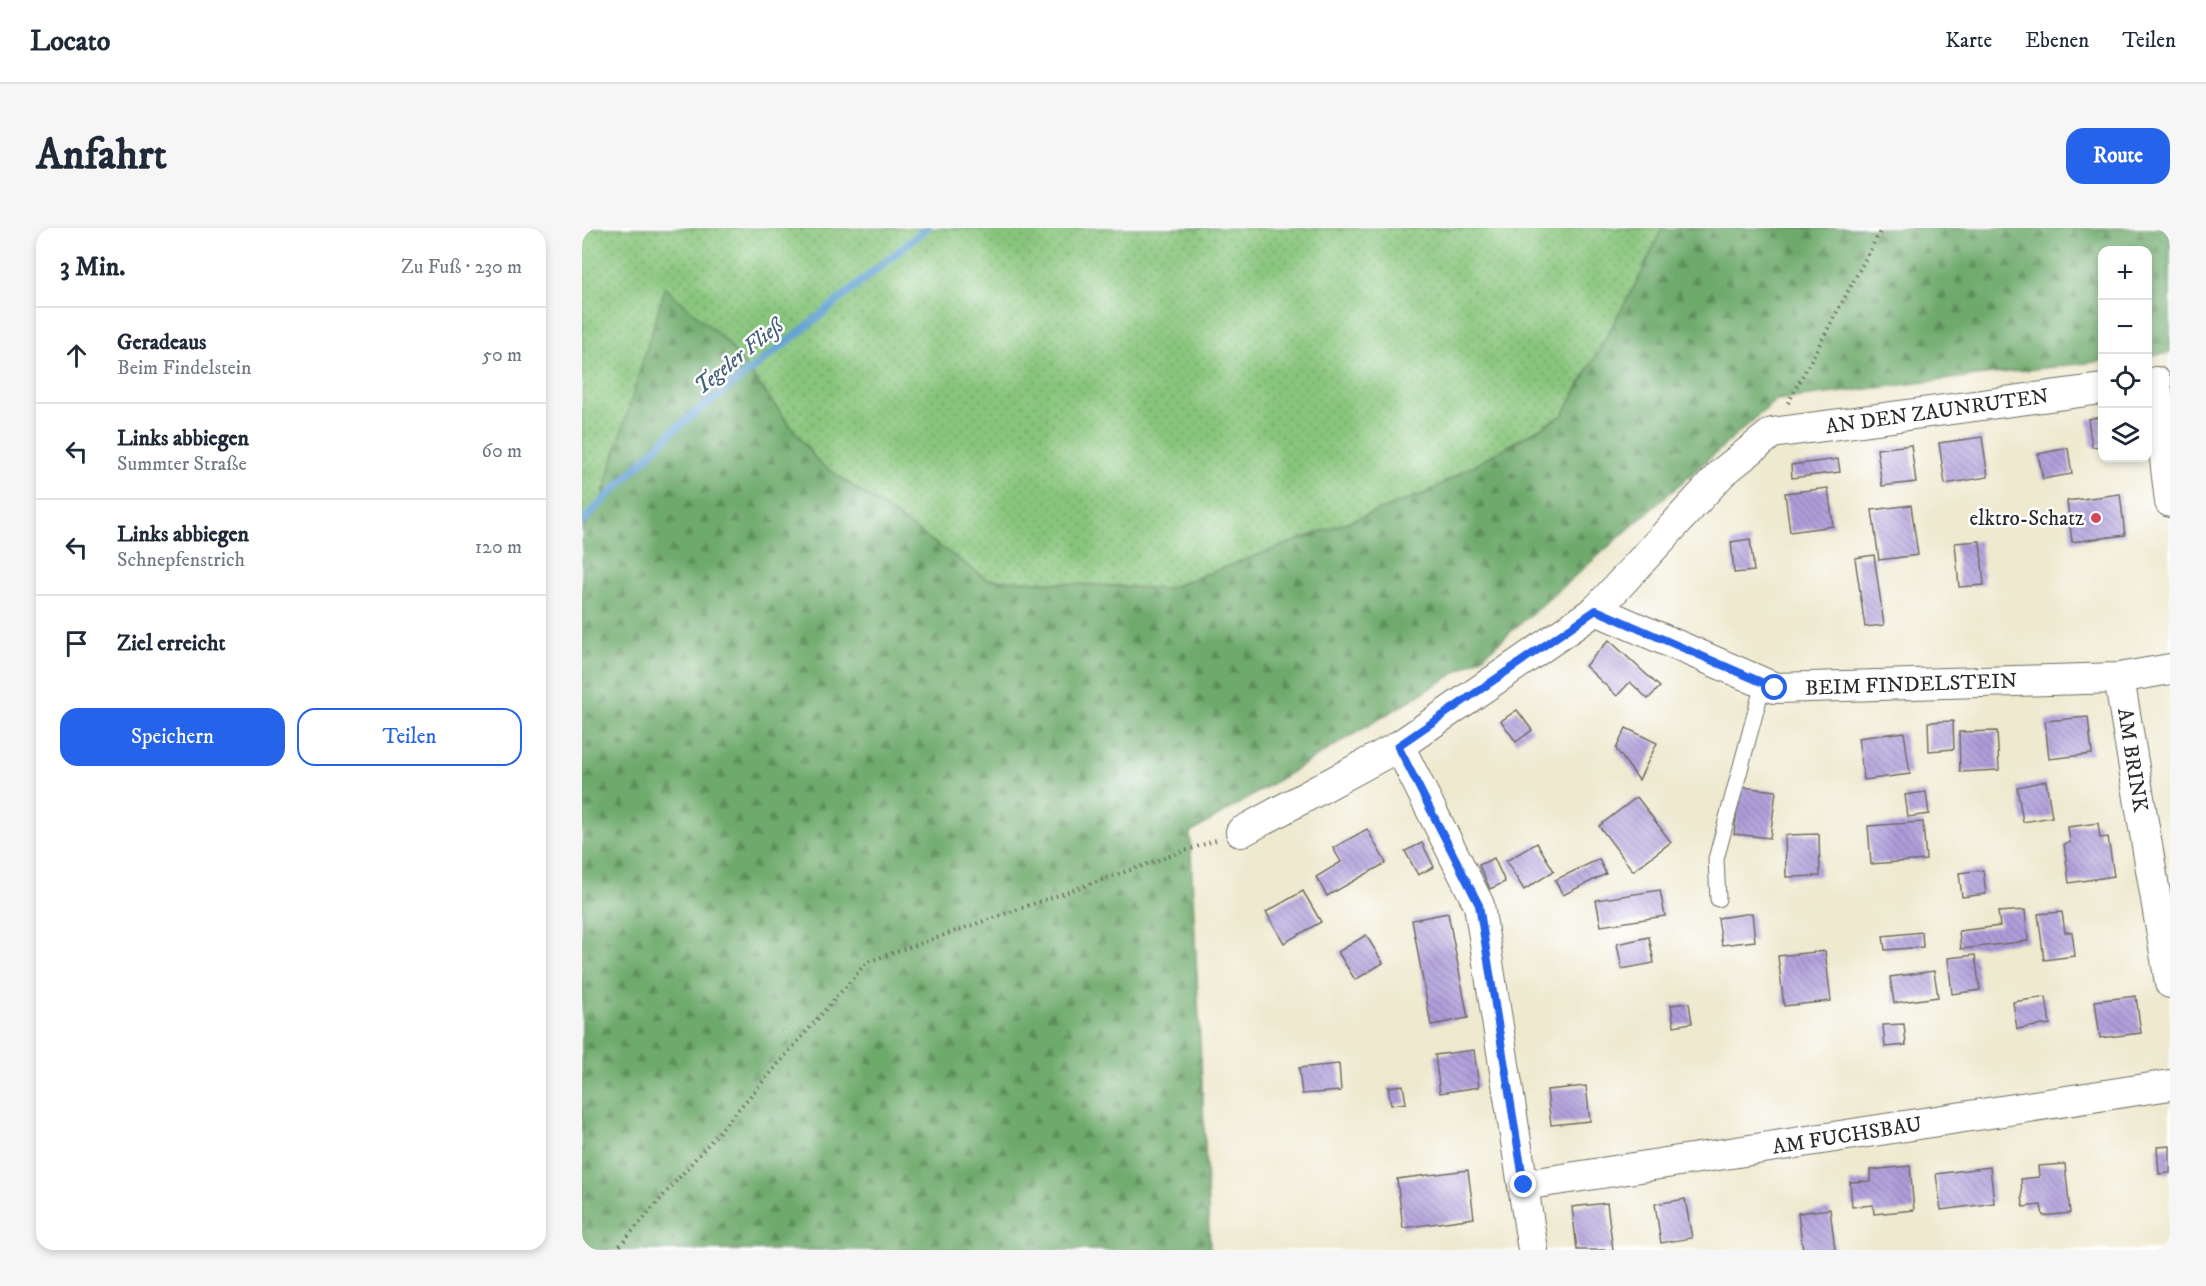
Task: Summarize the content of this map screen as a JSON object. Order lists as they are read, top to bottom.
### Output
{
  "streets": {
    "street": [
      "AN DEN ZAUNRUTEN",
      "BEIM FINDELSTEIN",
      "AM BRINK",
      "AM FUCHSBAU"
    ]
  },
  "crossings": [
    ["BEIM FINDELSTEIN", "AM BRINK"]
  ],
  "water": ["Tegeler Fließ"],
  "places": ["elktro-Schatz"],
  "page": {
    "header": "Locato",
    "nav": ["Karte", "Ebenen", "Teilen"],
    "buttons": [
      "Route",
      ["Speichern", "Teilen"]
    ],
    "title": "Anfahrt",
    "heading": ["3 Min.", "Zu Fuß · 230 m"],
    "map_buttons": ["+", "−"],
    "list": [
      ["Geradeaus", "Beim Findelstein", "50 m"],
      ["Links abbiegen", "Summter Straße", "60 m"],
      ["Links abbiegen", "Schnepfenstrich", "120 m"],
      "Ziel erreicht"
    ]
  }
}
